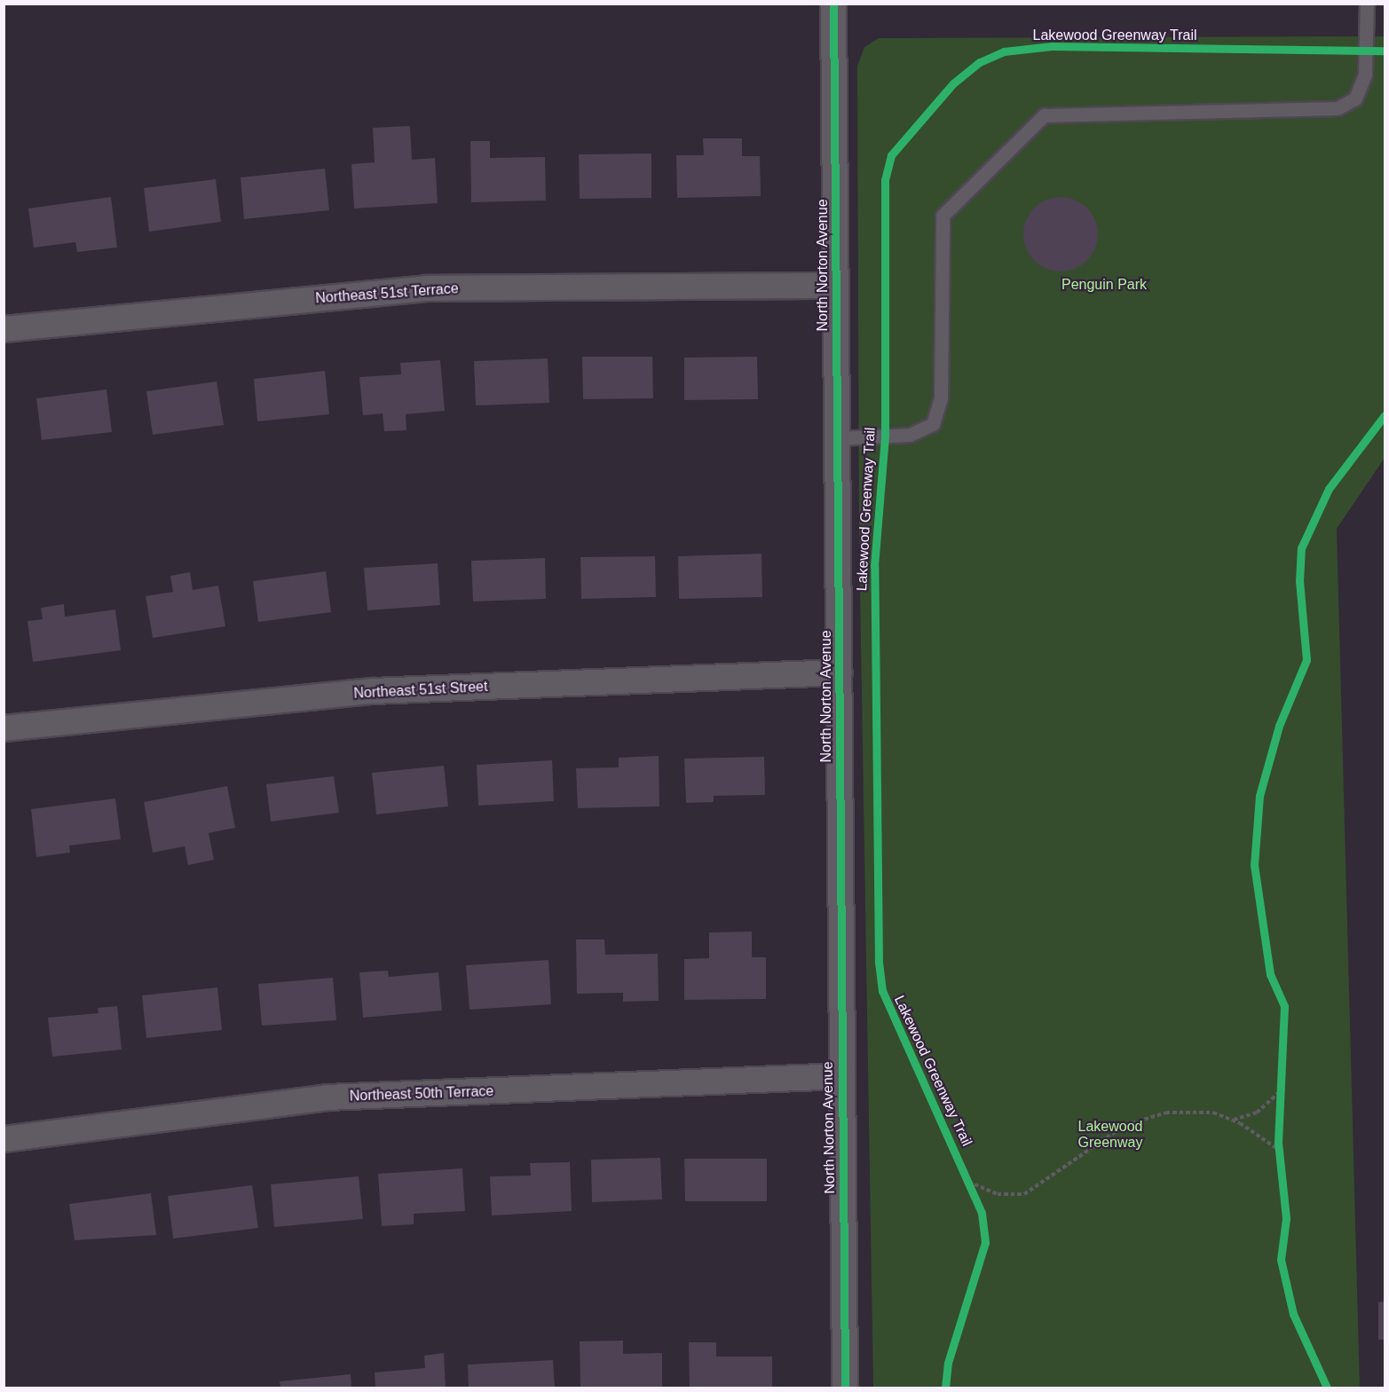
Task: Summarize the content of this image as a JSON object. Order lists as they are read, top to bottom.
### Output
{
  "streets": {
    "street": [
      "North Norton Avenue",
      "Northeast 51st Terrace",
      "Northeast 51st Street",
      "Northeast 50th Terrace"
    ],
    "cycle path": ["Lakewood Greenway Trail"]
  },
  "crossings": [
    ["North Norton Avenue", "Northeast 51st Terrace"],
    ["North Norton Avenue", "Northeast 51st Street"],
    ["North Norton Avenue", "Northeast 50th Terrace"]
  ],
  "parks": ["Penguin Park", "Lakewood Greenway"]
}
